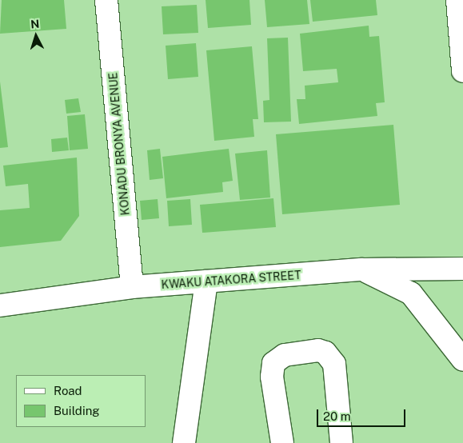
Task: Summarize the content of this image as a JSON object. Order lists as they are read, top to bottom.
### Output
{
  "streets": {
    "street": ["KONADU BRONYA AVENUE", "KWAKU ATAKORA STREET"]
  },
  "crossings": [
    ["KONADU BRONYA AVENUE", "KWAKU ATAKORA STREET"]
  ],
  "legend": ["Road", "Building"],
  "scale_bar": "20 m",
  "north": "top"
}
